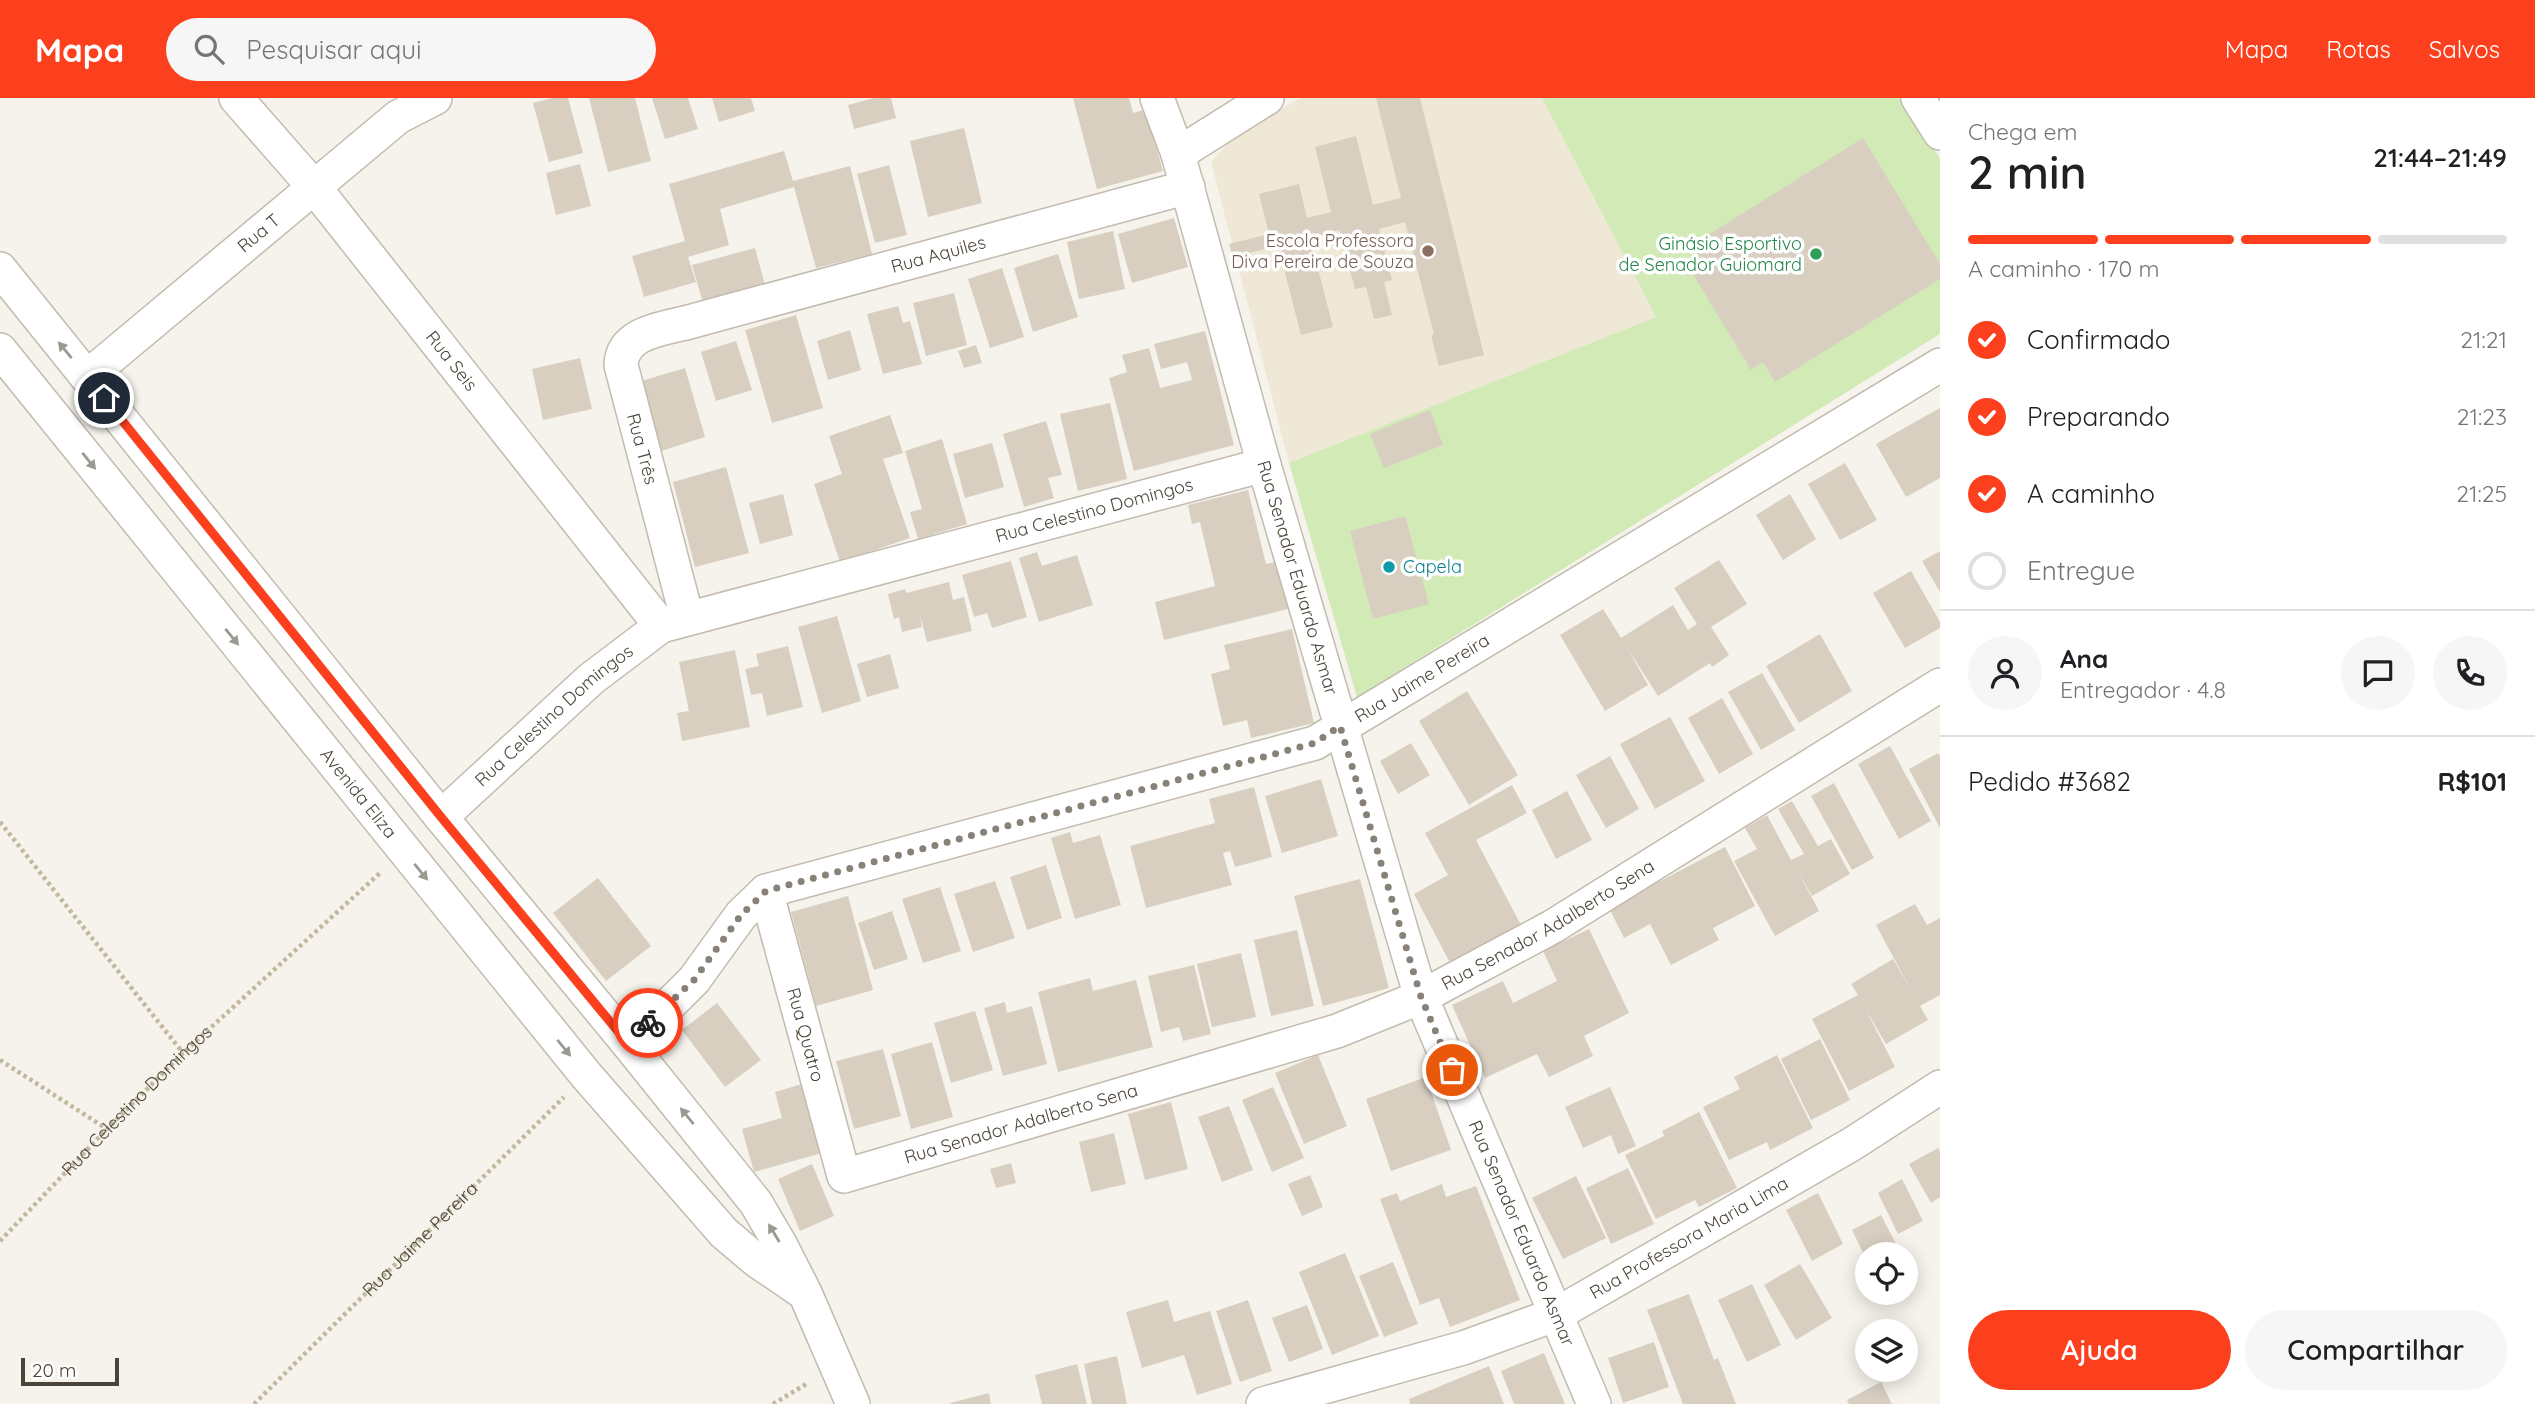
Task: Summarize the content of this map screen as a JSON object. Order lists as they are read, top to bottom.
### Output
{
  "streets": {
    "street": [
      "Rua T",
      "Rua Aquiles",
      "Rua Seis",
      "Rua Três",
      "Rua Celestino Domingos",
      "Rua Senador Eduardo Asmar",
      "Rua Jaime Pereira",
      "Avenida Eliza",
      "Rua Senador Adalberto Sena",
      "Rua Quatro",
      "Rua Professora Maria Lima"
    ]
  },
  "crossings": [
    ["Rua T", "Rua Seis"],
    ["Rua Aquiles", "Rua Três"],
    ["Rua Aquiles", "Rua Senador Eduardo Asmar"],
    ["Rua Seis", "Rua Três"],
    ["Rua Seis", "Rua Celestino Domingos"],
    ["Rua Três", "Rua Celestino Domingos"],
    ["Rua Celestino Domingos", "Rua Senador Eduardo Asmar"],
    ["Rua Celestino Domingos", "Avenida Eliza"],
    ["Rua Senador Eduardo Asmar", "Rua Jaime Pereira"],
    ["Rua Senador Eduardo Asmar", "Rua Senador Adalberto Sena"],
    ["Rua Senador Eduardo Asmar", "Rua Professora Maria Lima"],
    ["Rua Jaime Pereira", "Avenida Eliza"],
    ["Rua Jaime Pereira", "Rua Quatro"],
    ["Rua Senador Adalberto Sena", "Rua Quatro"]
  ],
  "places": ["Escola Professora Diva Pereira de Souza", "Ginásio Esportivo de Senador Guiomard", "Capela"],
  "scale_bar": "20 m",
  "page": {
    "header": "Mapa",
    "search": "Pesquisar aqui",
    "nav": ["Mapa", "Rotas", "Salvos"],
    "heading": ["2 min", "Chega em", "21:44–21:49"],
    "panel": [
      "Ana",
      "Entregador · 4.8",
      "Pedido #3682",
      "R$101"
    ],
    "bar": "A caminho · 170 m",
    "list": [
      ["Confirmado", "21:21"],
      ["Preparando", "21:23"],
      ["A caminho", "21:25"],
      "Entregue"
    ],
    "buttons": ["Ajuda", "Compartilhar"],
    "scale": "20 m"
  }
}
